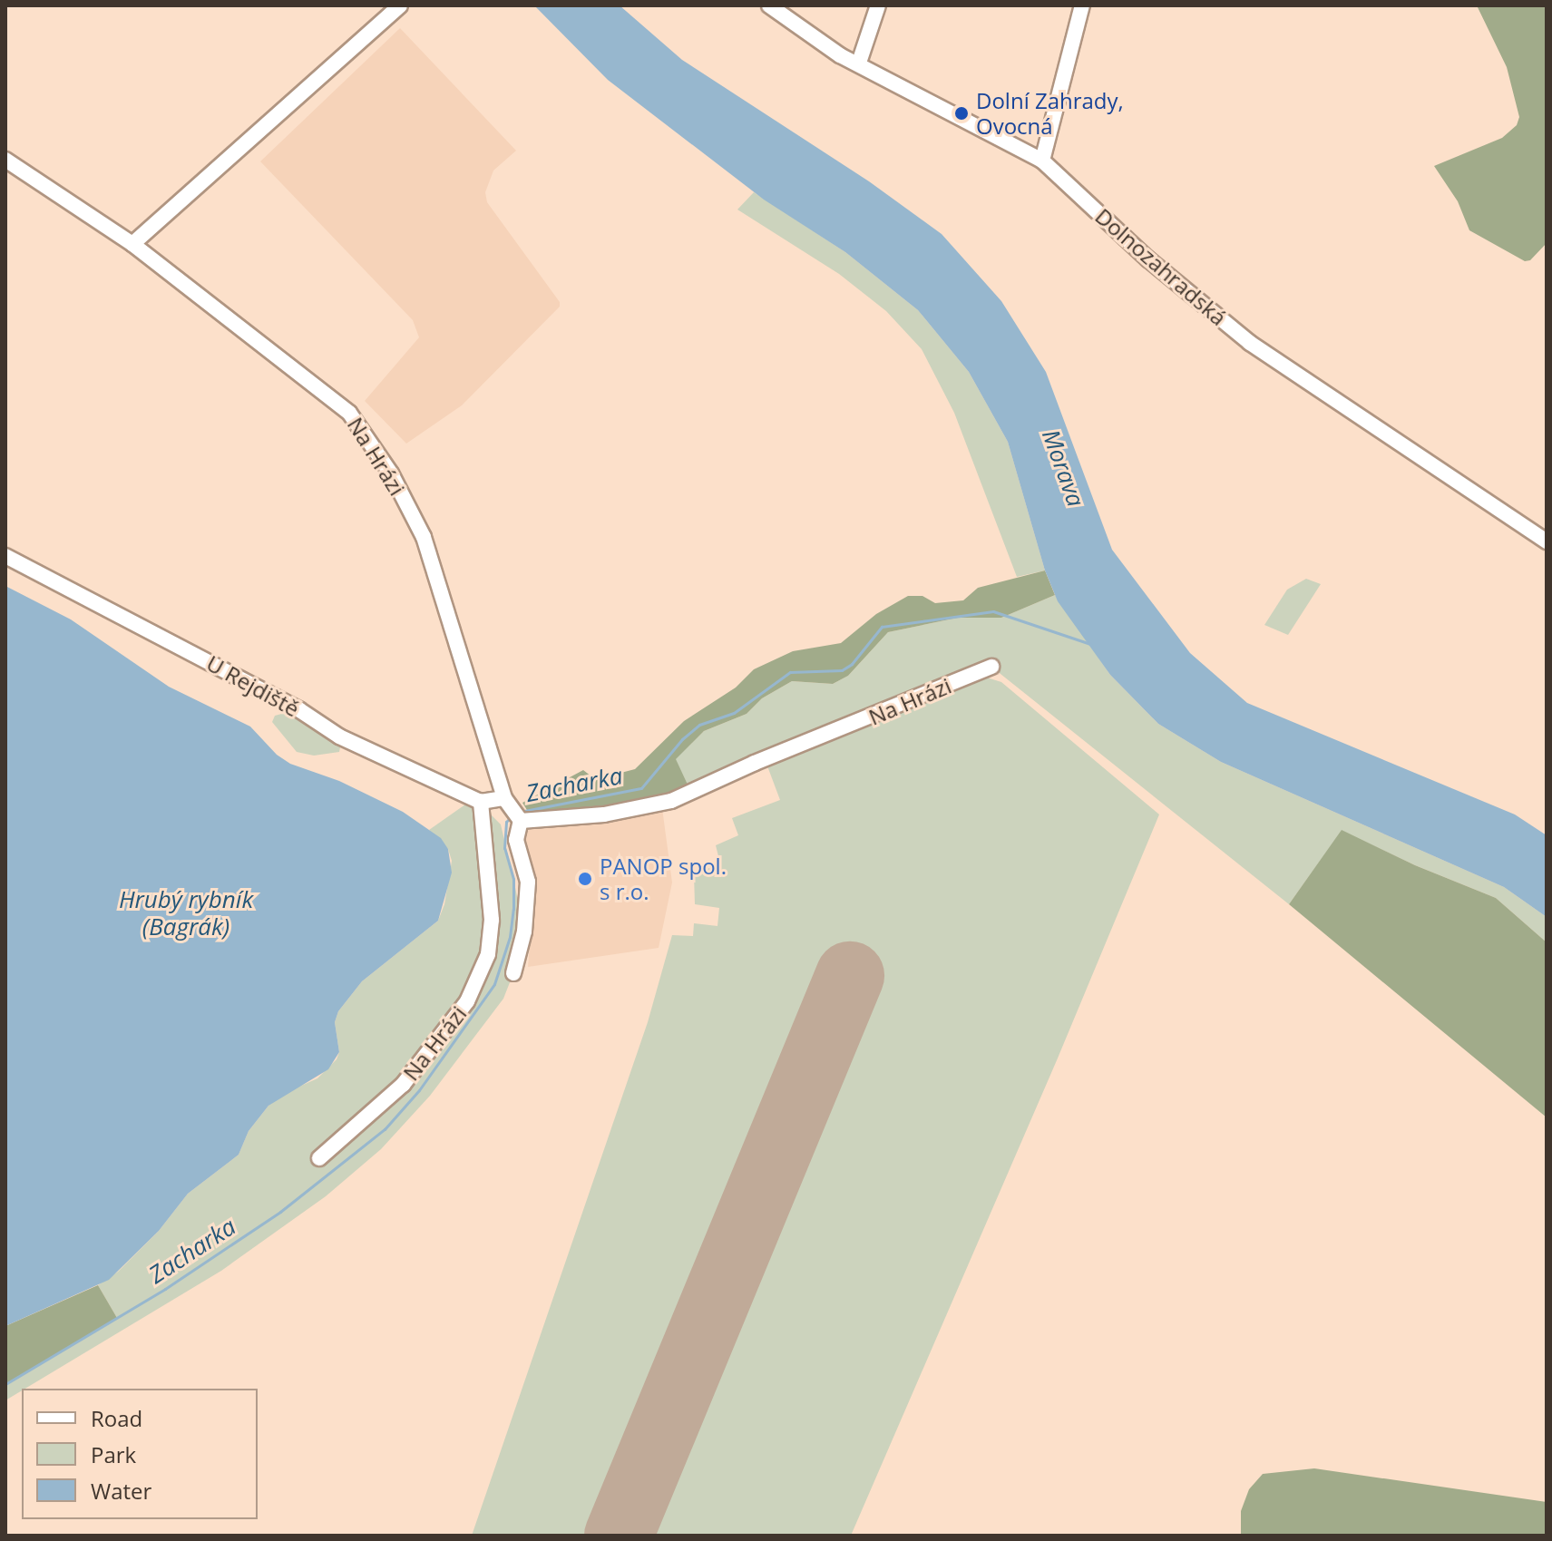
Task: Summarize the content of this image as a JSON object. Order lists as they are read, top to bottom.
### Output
{
  "streets": {
    "street": ["Dolnozahradská", "Na Hrázi", "U Rejdiště"]
  },
  "crossings": [
    ["Na Hrázi", "U Rejdiště"]
  ],
  "water": ["Morava", "Zacharka", "Hrubý rybník (Bagrák)"],
  "places": ["Dolní Zahrady, Ovocná", "PANOP spol. s r.o."],
  "legend": ["Road", "Park", "Water"]
}
